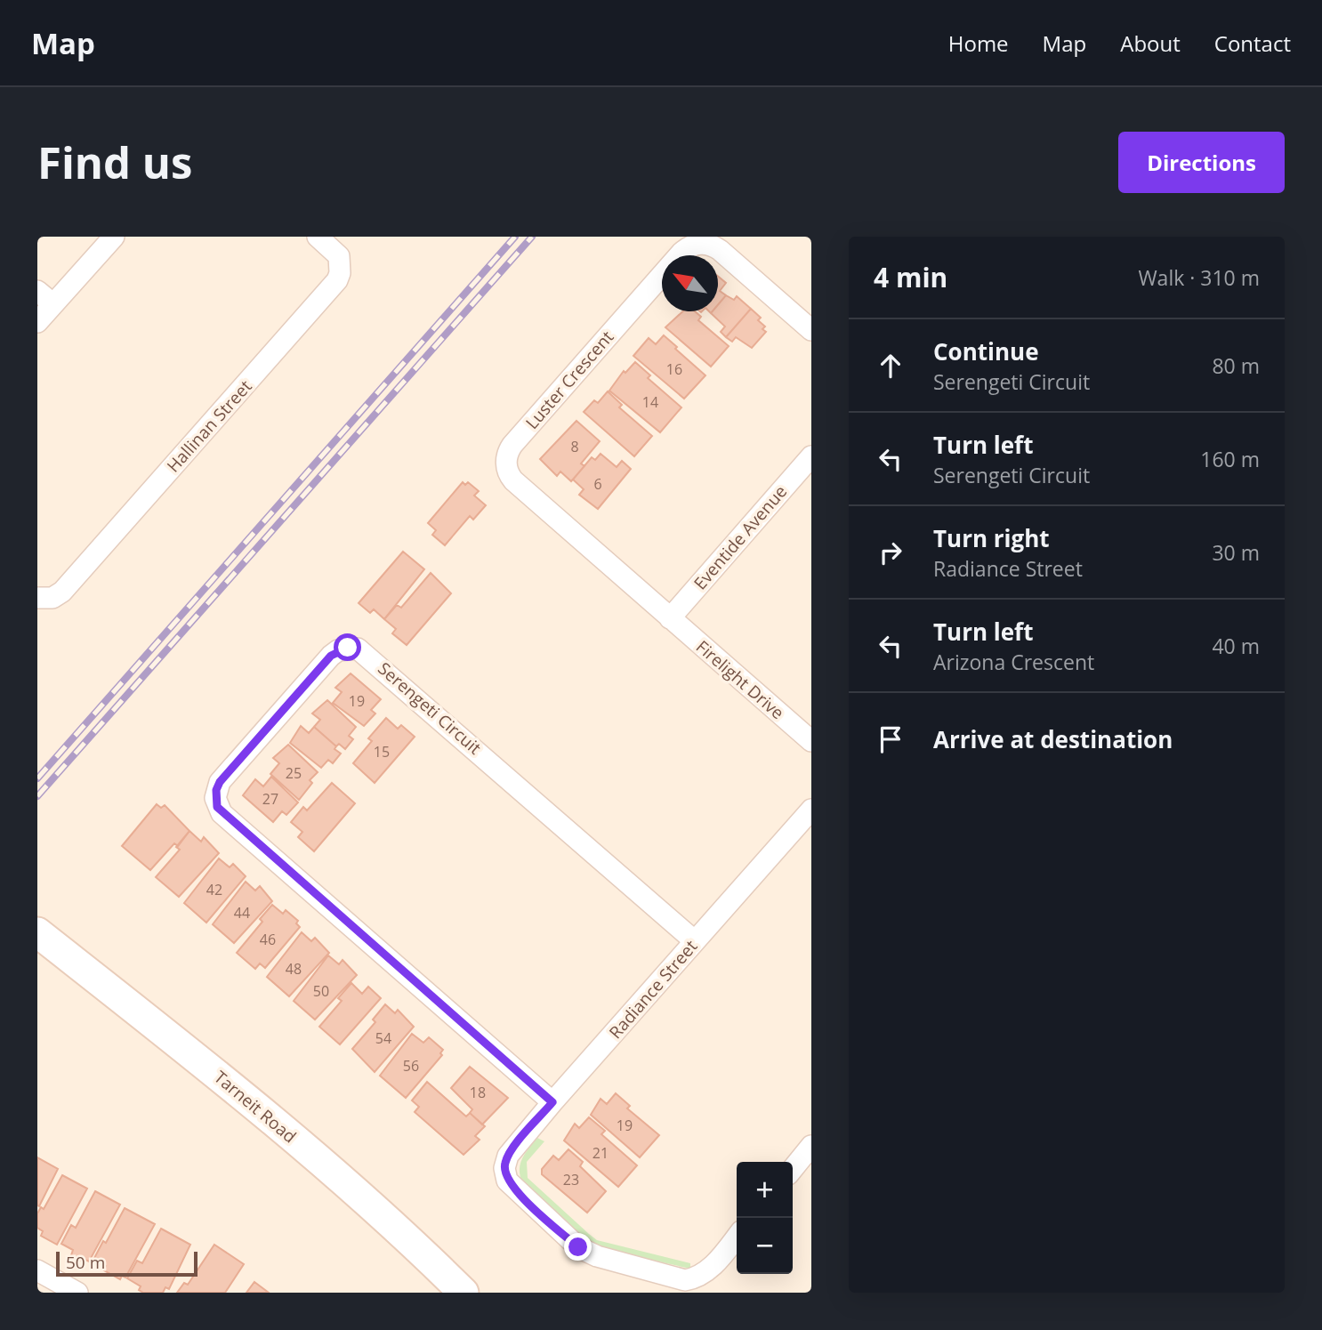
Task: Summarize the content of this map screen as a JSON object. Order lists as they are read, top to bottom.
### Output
{
  "streets": {
    "street": [
      "Luster Crescent",
      "Hallinan Street",
      "Eventide Avenue",
      "Firelight Drive",
      "Serengeti Circuit",
      "Radiance Street",
      "Tarneit Road"
    ]
  },
  "crossings": [
    ["Luster Crescent", "Eventide Avenue"],
    ["Luster Crescent", "Firelight Drive"],
    ["Eventide Avenue", "Firelight Drive"],
    ["Serengeti Circuit", "Radiance Street"]
  ],
  "house_numbers": [
    "16",
    "14",
    "8",
    "6",
    "19",
    "15",
    "25",
    "27",
    "42",
    "44",
    "46",
    "48",
    "50",
    "54",
    "56",
    "18",
    "19",
    "21",
    "23"
  ],
  "scale_bar": "50 m",
  "north": "top left",
  "page": {
    "header": "Map",
    "nav": [
      "Home",
      "Map",
      "About",
      "Contact"
    ],
    "buttons": "Directions",
    "title": "Find us",
    "heading": ["4 min", "Walk · 310 m"],
    "list": [
      ["Continue", "Serengeti Circuit", "80 m"],
      ["Turn left", "Serengeti Circuit", "160 m"],
      ["Turn right", "Radiance Street", "30 m"],
      ["Turn left", "Arizona Crescent", "40 m"],
      "Arrive at destination"
    ],
    "map_buttons": ["+", "−"],
    "scale": "50 m"
  }
}
